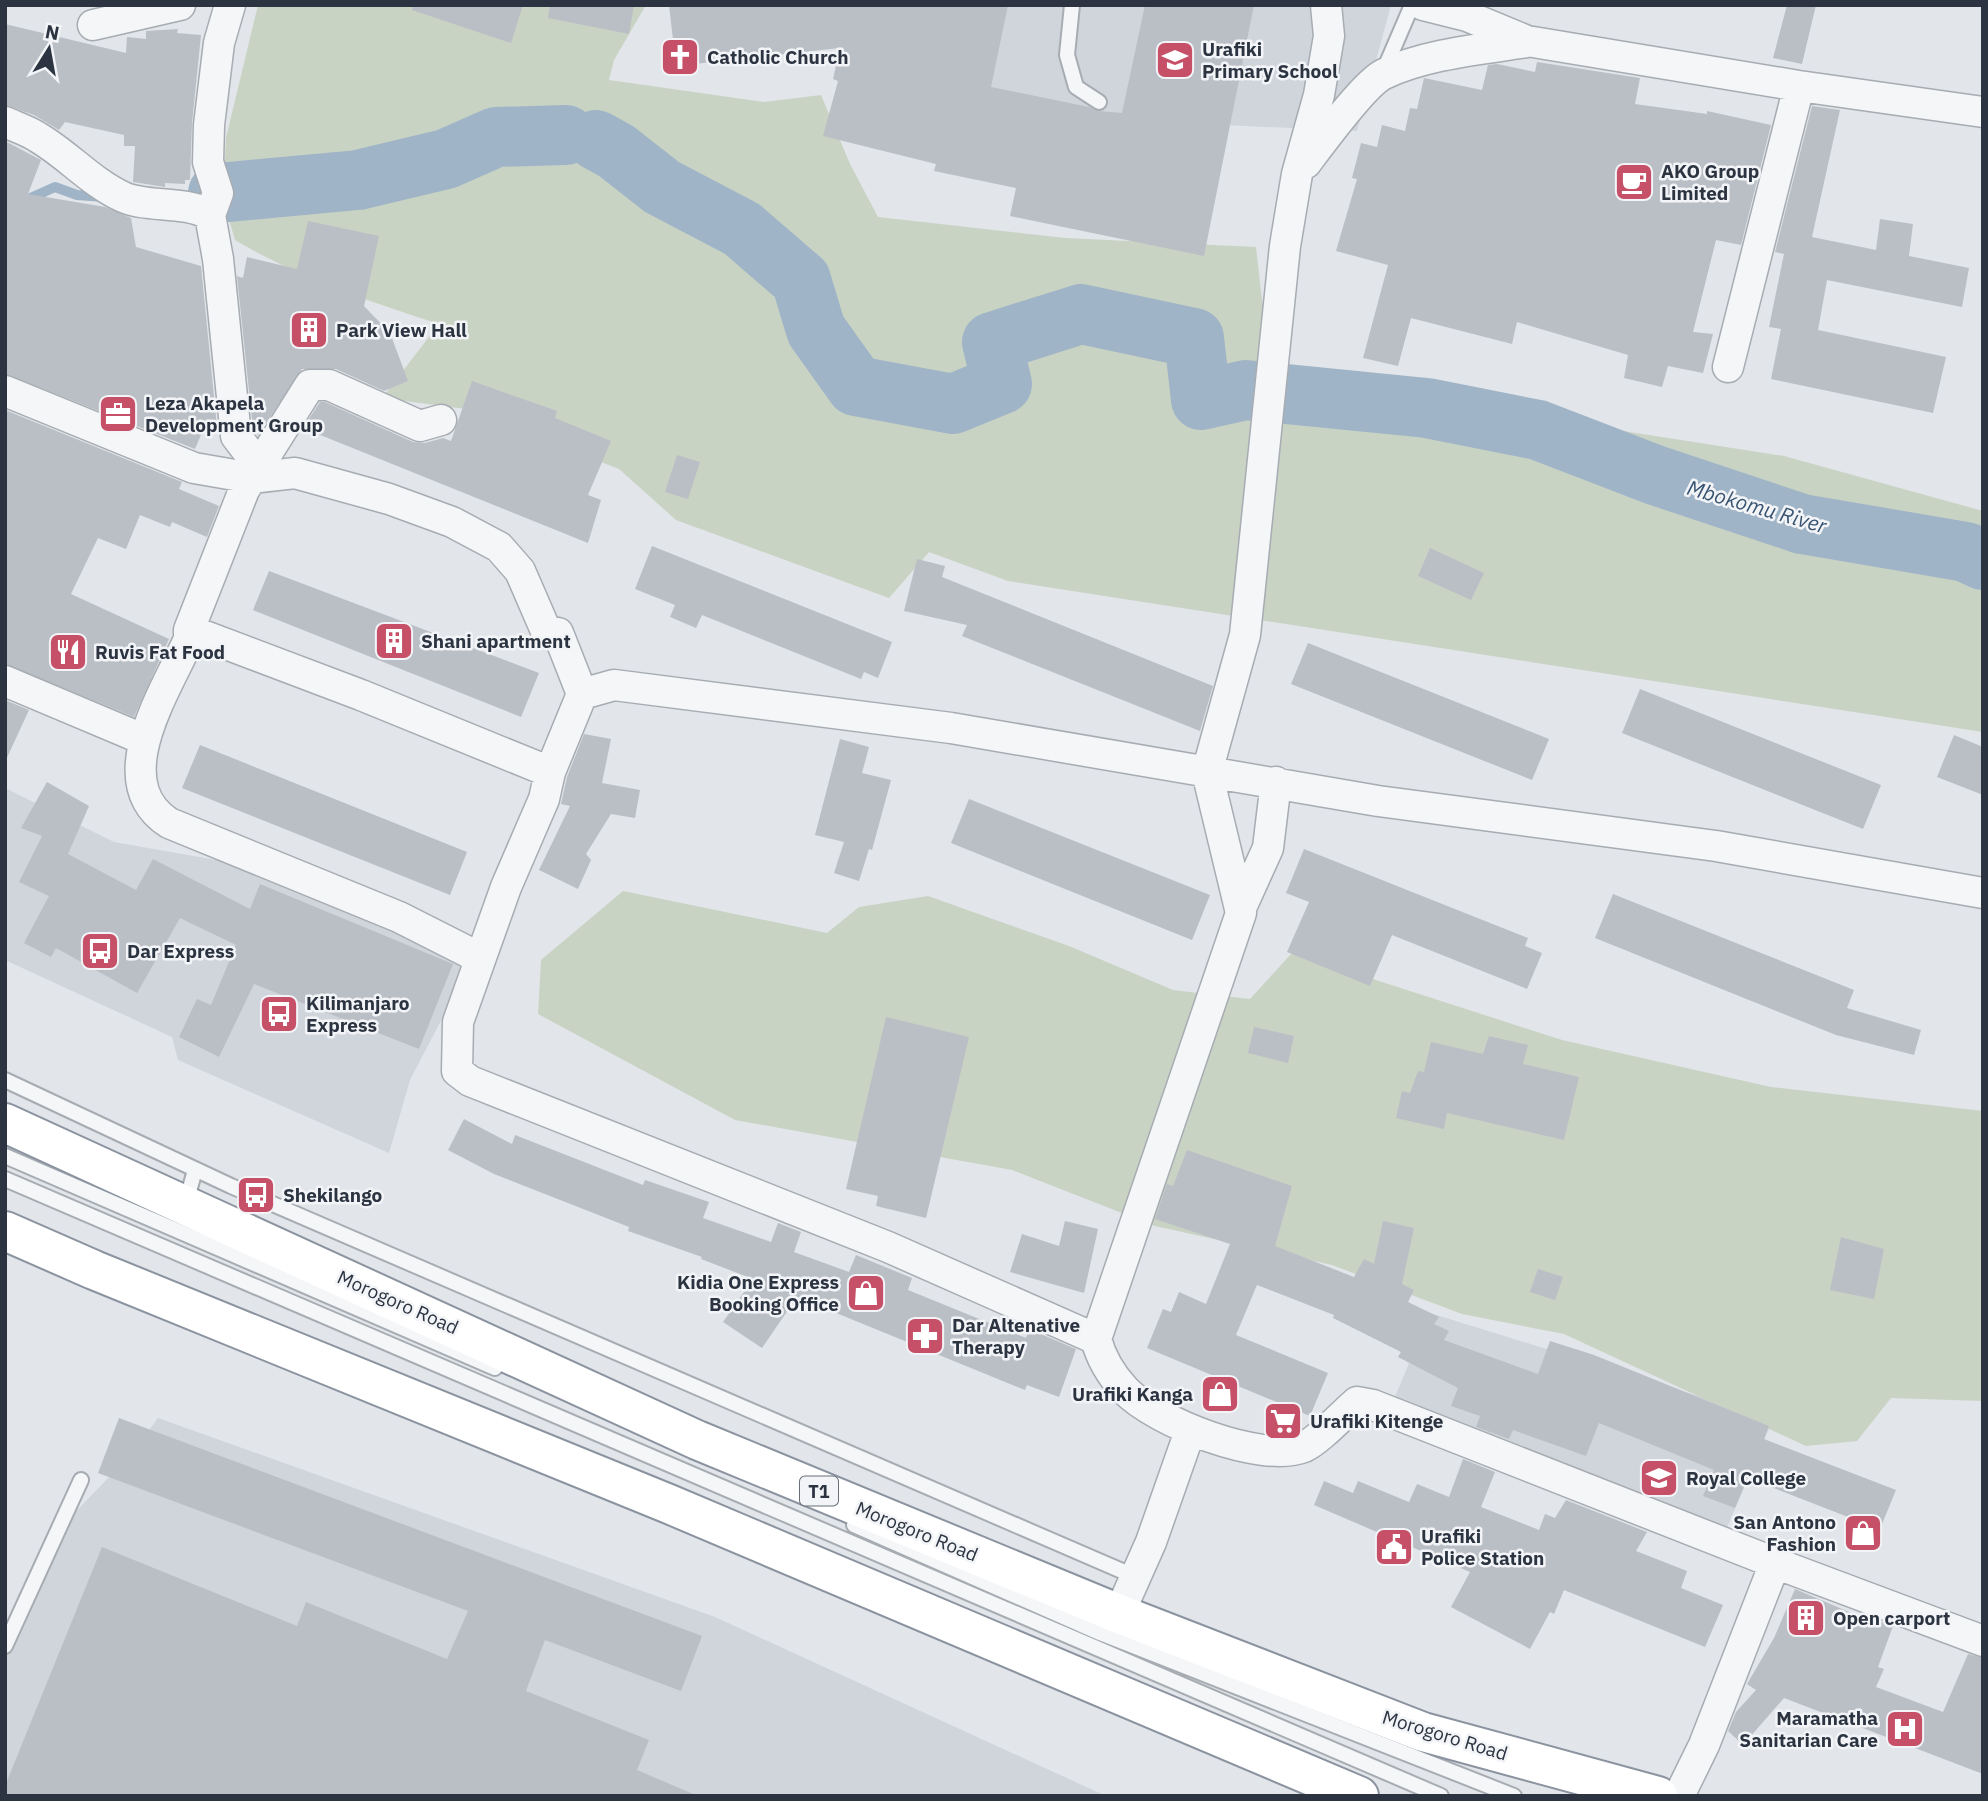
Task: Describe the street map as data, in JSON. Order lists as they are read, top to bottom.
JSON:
{
  "streets": {
    "highway": ["Morogoro Road", "T1"]
  },
  "water": ["Mbokomu River"],
  "places": {
    "church": ["Catholic Church"],
    "school or university": ["Urafiki Primary School", "Royal College"],
    "cafe": ["AKO Group Limited"],
    "building": ["Park View Hall", "Shani apartment", "Open carport"],
    "office": ["Leza Akapela Development Group"],
    "restaurant": ["Ruvis Fat Food"],
    "bus stop": ["Dar Express", "Kilimanjaro Express", "Shekilango"],
    "shop": ["Kidia One Express Booking Office", "Urafiki Kanga", "San Antono Fashion"],
    "pharmacy": ["Dar Altenative Therapy"],
    "supermarket": ["Urafiki Kitenge"],
    "public building": ["Urafiki Police Station"],
    "hospital": ["Maramatha Sanitarian Care"]
  },
  "north": "top"
}
